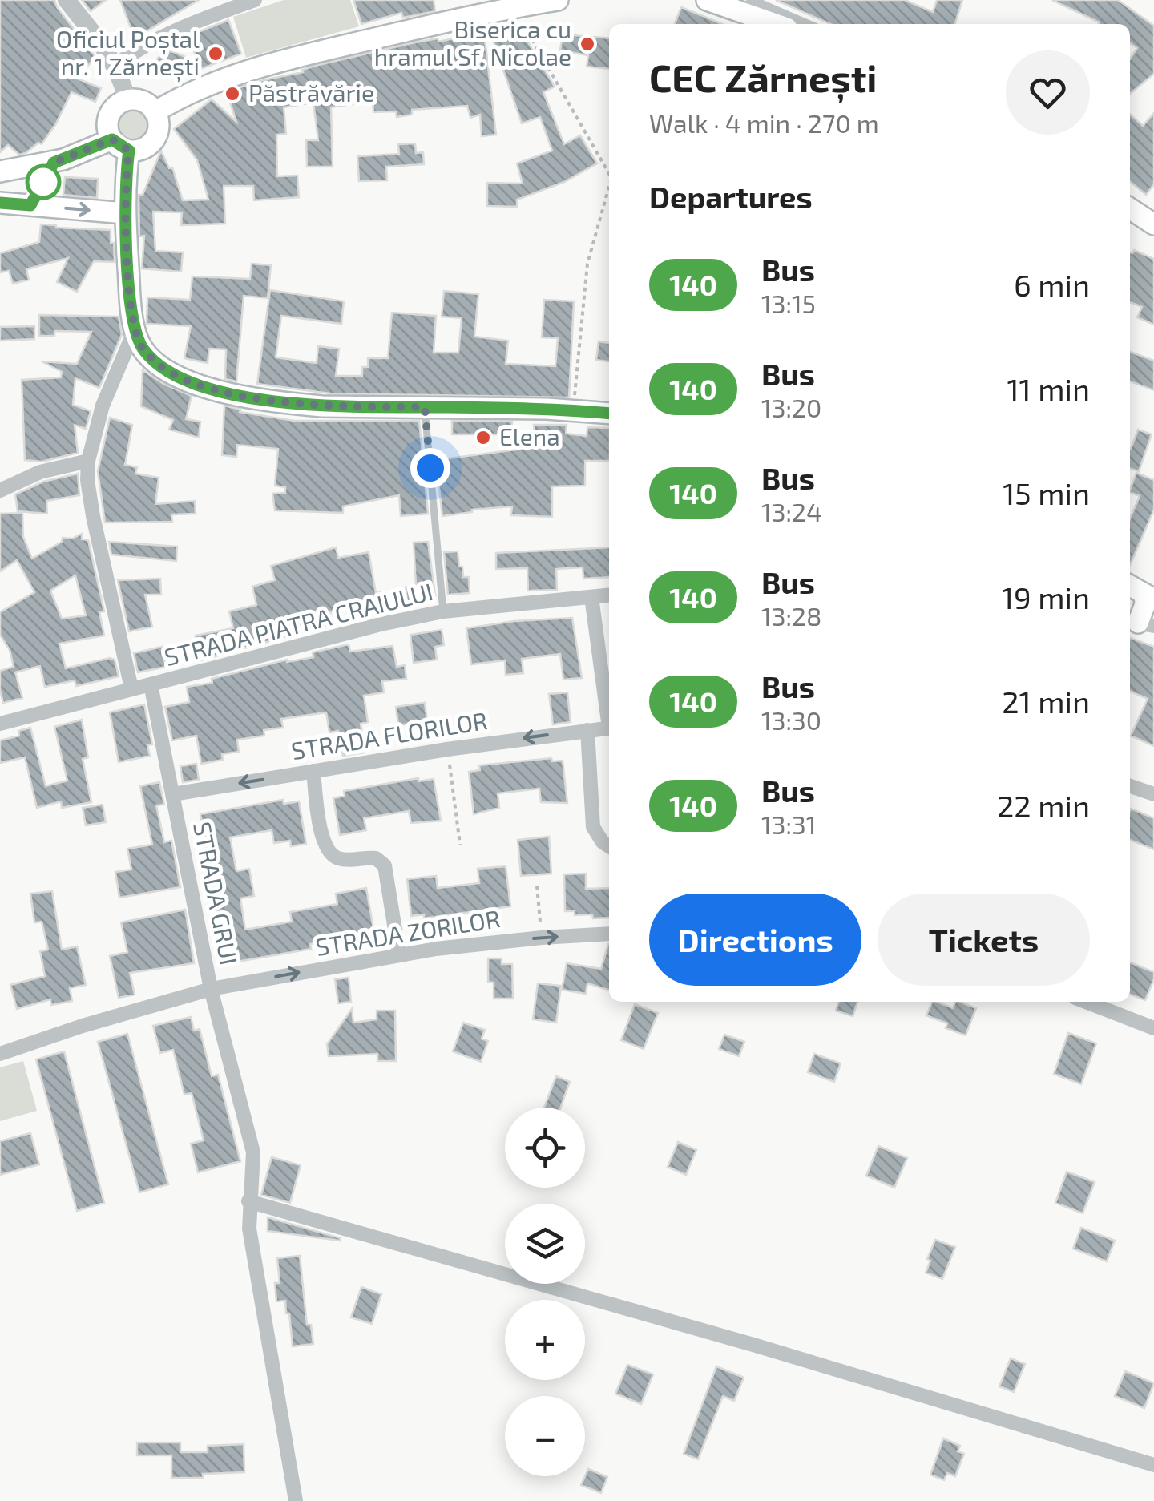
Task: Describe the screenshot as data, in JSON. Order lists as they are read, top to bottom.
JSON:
{
  "streets": {
    "street": [
      "STRADA PIATRA CRAIULUI",
      "STRADA FLORILOR",
      "STRADA GRUI",
      "STRADA ZORILOR"
    ]
  },
  "crossings": [
    ["STRADA PIATRA CRAIULUI", "STRADA GRUI"],
    ["STRADA FLORILOR", "STRADA GRUI"],
    ["STRADA GRUI", "STRADA ZORILOR"]
  ],
  "one_way": ["STRADA FLORILOR", "STRADA ZORILOR"],
  "places": [
    "Biserica cu hramul Sf. Nicolae",
    "Oficiul Poștal nr. 1 Zărnești",
    "Păstrăvărie",
    "Elena"
  ],
  "lines": ["bus line 140"],
  "page": {
    "heading": [
      ["CEC Zărnești", "Walk · 4 min · 270 m"],
      "Departures"
    ],
    "list": [
      {
        "mark": "140",
        "name": "Bus",
        "note": "13:15",
        "value": "6 min"
      },
      {
        "mark": "140",
        "name": "Bus",
        "note": "13:20",
        "value": "11 min"
      },
      {
        "mark": "140",
        "name": "Bus",
        "note": "13:24",
        "value": "15 min"
      },
      {
        "mark": "140",
        "name": "Bus",
        "note": "13:28",
        "value": "19 min"
      },
      {
        "mark": "140",
        "name": "Bus",
        "note": "13:30",
        "value": "21 min"
      },
      {
        "mark": "140",
        "name": "Bus",
        "note": "13:31",
        "value": "22 min"
      }
    ],
    "buttons": ["Directions", "Tickets"],
    "map_buttons": ["+", "−"]
  }
}
